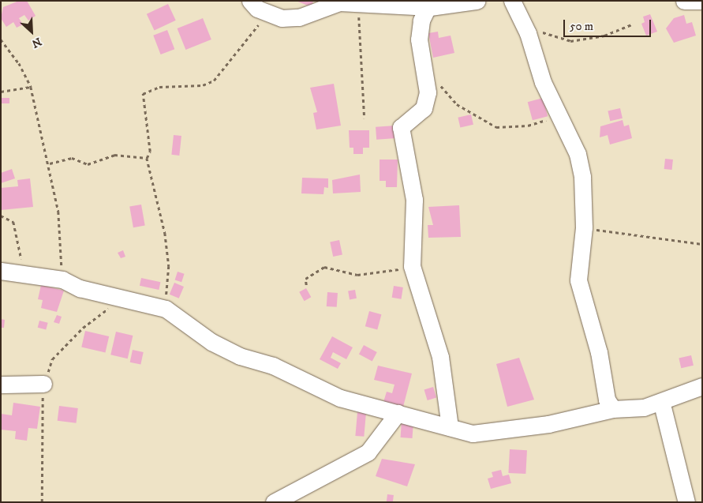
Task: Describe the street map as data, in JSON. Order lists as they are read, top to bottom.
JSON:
{
  "scale_bar": "50 m",
  "north": "bottom right"
}
